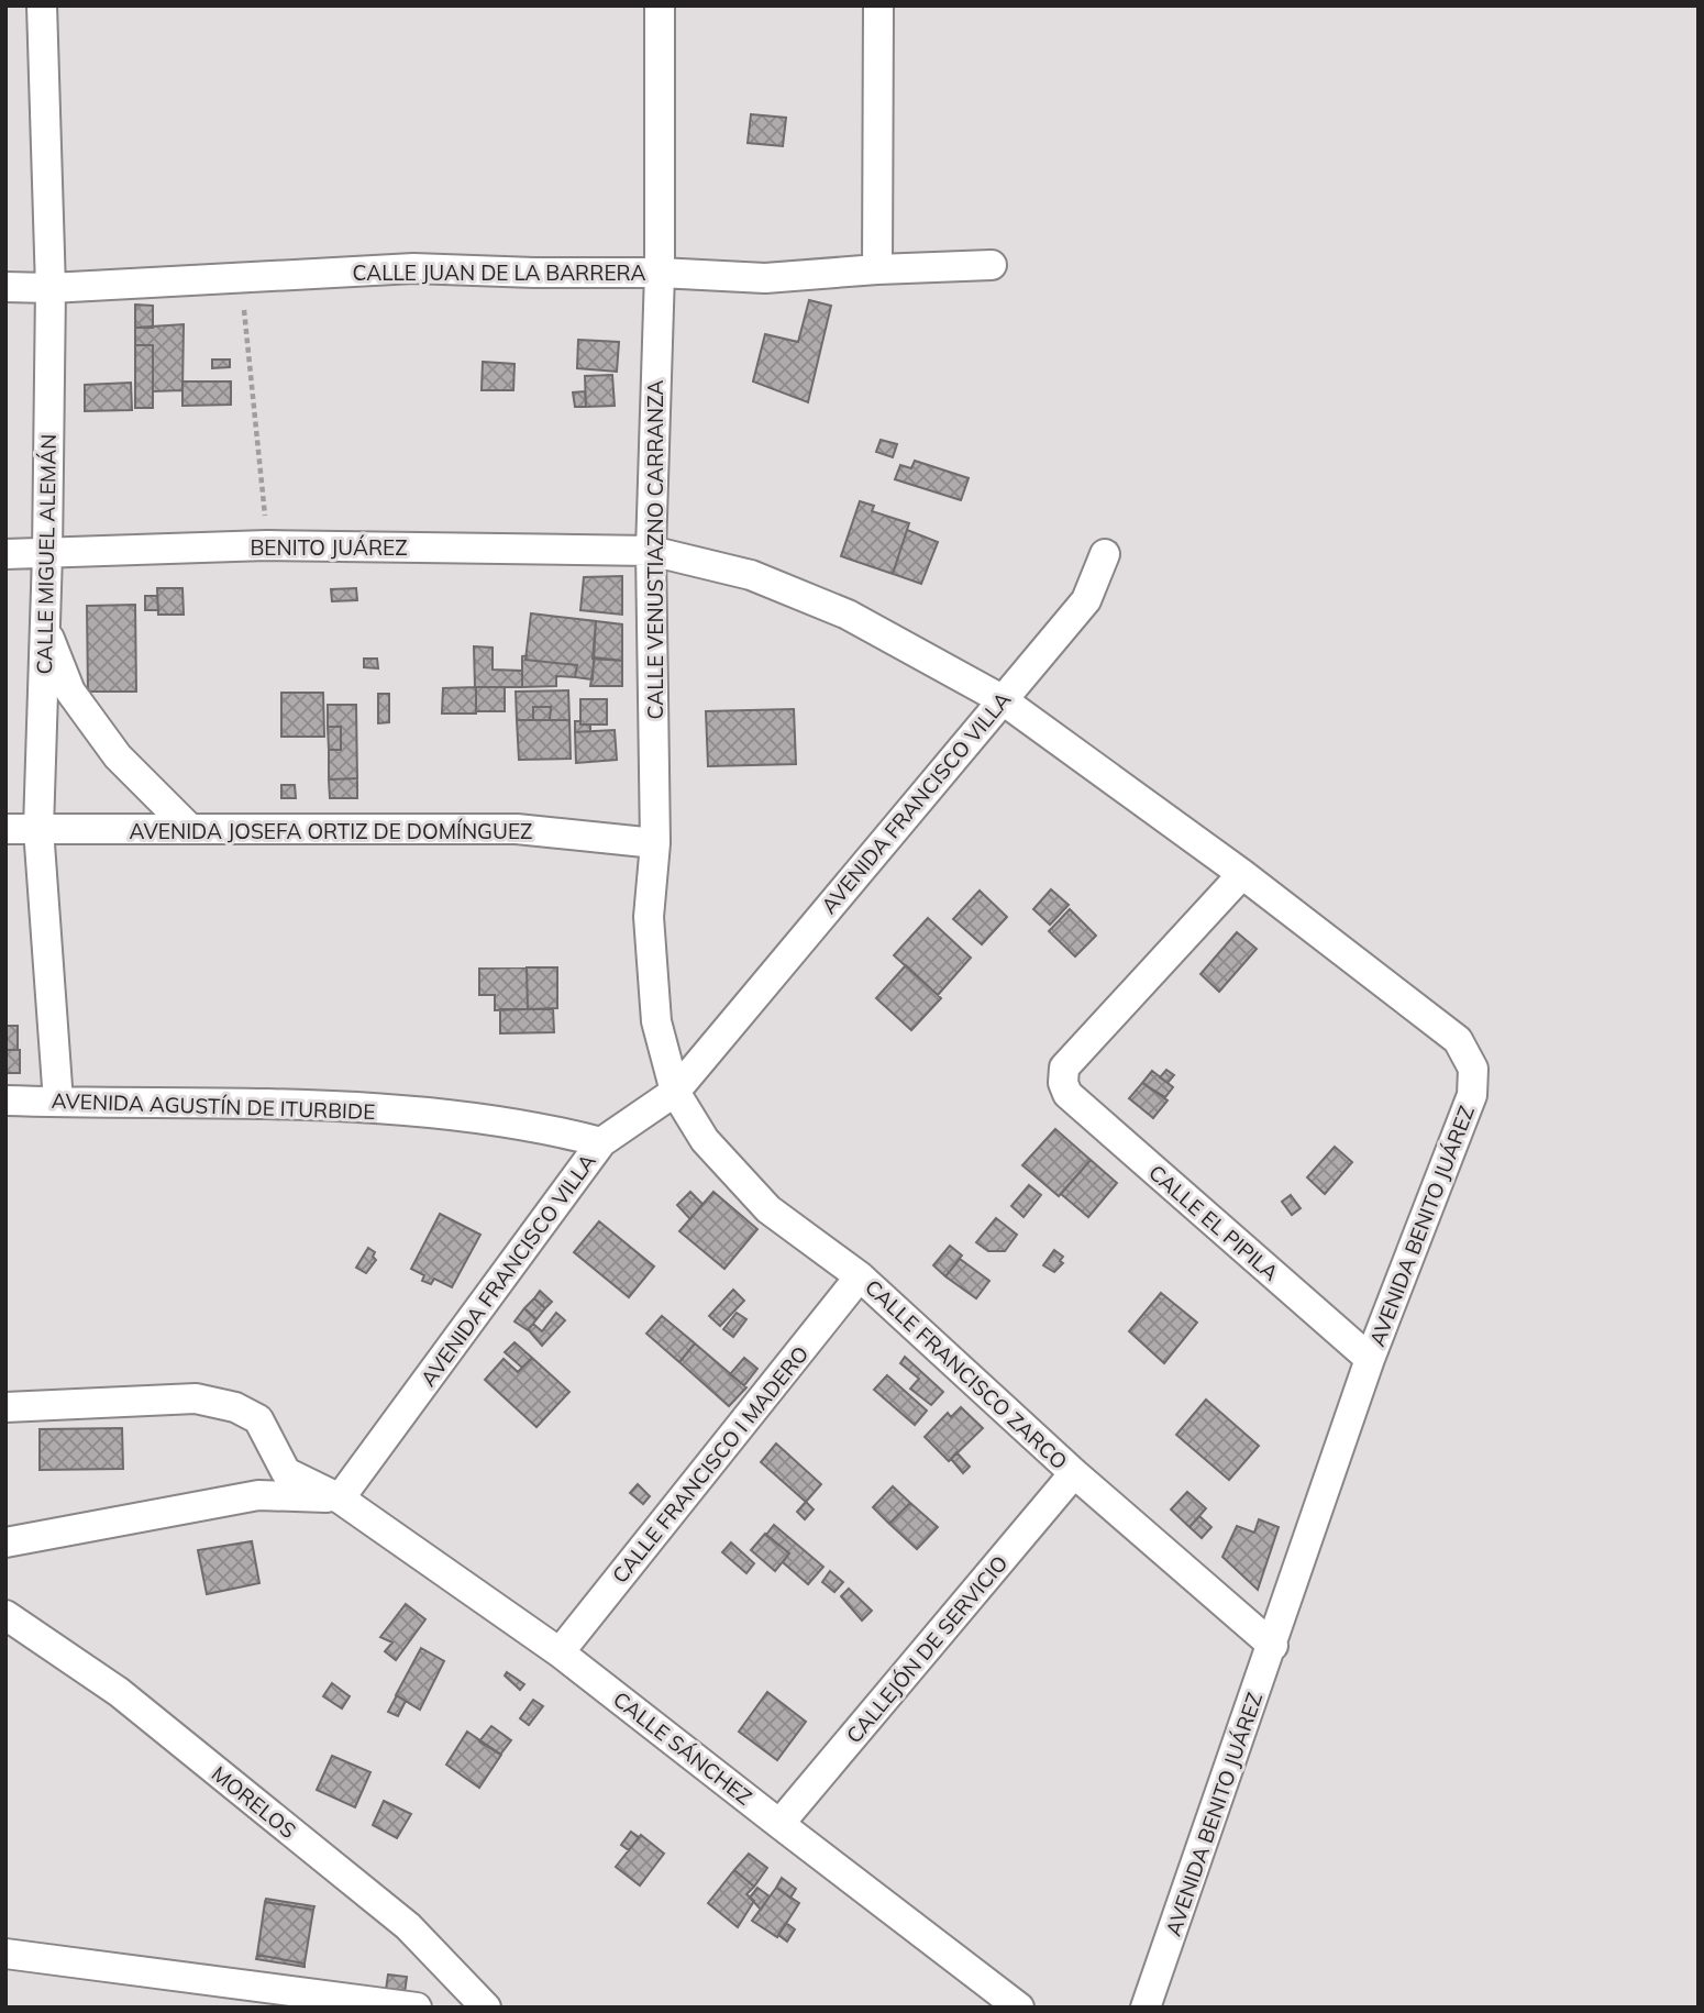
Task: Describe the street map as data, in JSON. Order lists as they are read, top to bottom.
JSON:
{
  "streets": {
    "street": [
      "CALLE JUAN DE LA BARRERA",
      "BENITO JUÁREZ",
      "CALLE VENUSTIAZNO CARRANZA",
      "CALLE MIGUEL ALEMÁN",
      "AVENIDA FRANCISCO VILLA",
      "AVENIDA JOSEFA ORTIZ DE DOMÍNGUEZ",
      "AVENIDA AGUSTÍN DE ITURBIDE",
      "CALLE EL PIPILA",
      "AVENIDA BENITO JUÁREZ",
      "CALLE FRANCISCO ZARCO",
      "CALLE FRANCISCO I MADERO",
      "CALLEJÓN DE SERVICIO",
      "CALLE SÁNCHEZ",
      "MORELOS"
    ]
  },
  "crossings": [
    ["CALLE JUAN DE LA BARRERA", "CALLE VENUSTIAZNO CARRANZA"],
    ["CALLE JUAN DE LA BARRERA", "CALLE MIGUEL ALEMÁN"],
    ["BENITO JUÁREZ", "CALLE VENUSTIAZNO CARRANZA"],
    ["BENITO JUÁREZ", "CALLE MIGUEL ALEMÁN"],
    ["BENITO JUÁREZ", "AVENIDA BENITO JUÁREZ"],
    ["CALLE VENUSTIAZNO CARRANZA", "AVENIDA FRANCISCO VILLA"],
    ["CALLE VENUSTIAZNO CARRANZA", "AVENIDA JOSEFA ORTIZ DE DOMÍNGUEZ"],
    ["CALLE VENUSTIAZNO CARRANZA", "AVENIDA BENITO JUÁREZ"],
    ["CALLE VENUSTIAZNO CARRANZA", "CALLE FRANCISCO ZARCO"],
    ["CALLE MIGUEL ALEMÁN", "AVENIDA JOSEFA ORTIZ DE DOMÍNGUEZ"],
    ["CALLE MIGUEL ALEMÁN", "AVENIDA AGUSTÍN DE ITURBIDE"],
    ["AVENIDA FRANCISCO VILLA", "AVENIDA AGUSTÍN DE ITURBIDE"],
    ["AVENIDA FRANCISCO VILLA", "AVENIDA BENITO JUÁREZ"],
    ["AVENIDA FRANCISCO VILLA", "CALLE FRANCISCO ZARCO"],
    ["AVENIDA FRANCISCO VILLA", "CALLE SÁNCHEZ"],
    ["CALLE EL PIPILA", "AVENIDA BENITO JUÁREZ"],
    ["AVENIDA BENITO JUÁREZ", "CALLE FRANCISCO ZARCO"],
    ["CALLE FRANCISCO ZARCO", "CALLE FRANCISCO I MADERO"],
    ["CALLE FRANCISCO ZARCO", "CALLEJÓN DE SERVICIO"],
    ["CALLE FRANCISCO I MADERO", "CALLE SÁNCHEZ"],
    ["CALLEJÓN DE SERVICIO", "CALLE SÁNCHEZ"]
  ]
}
